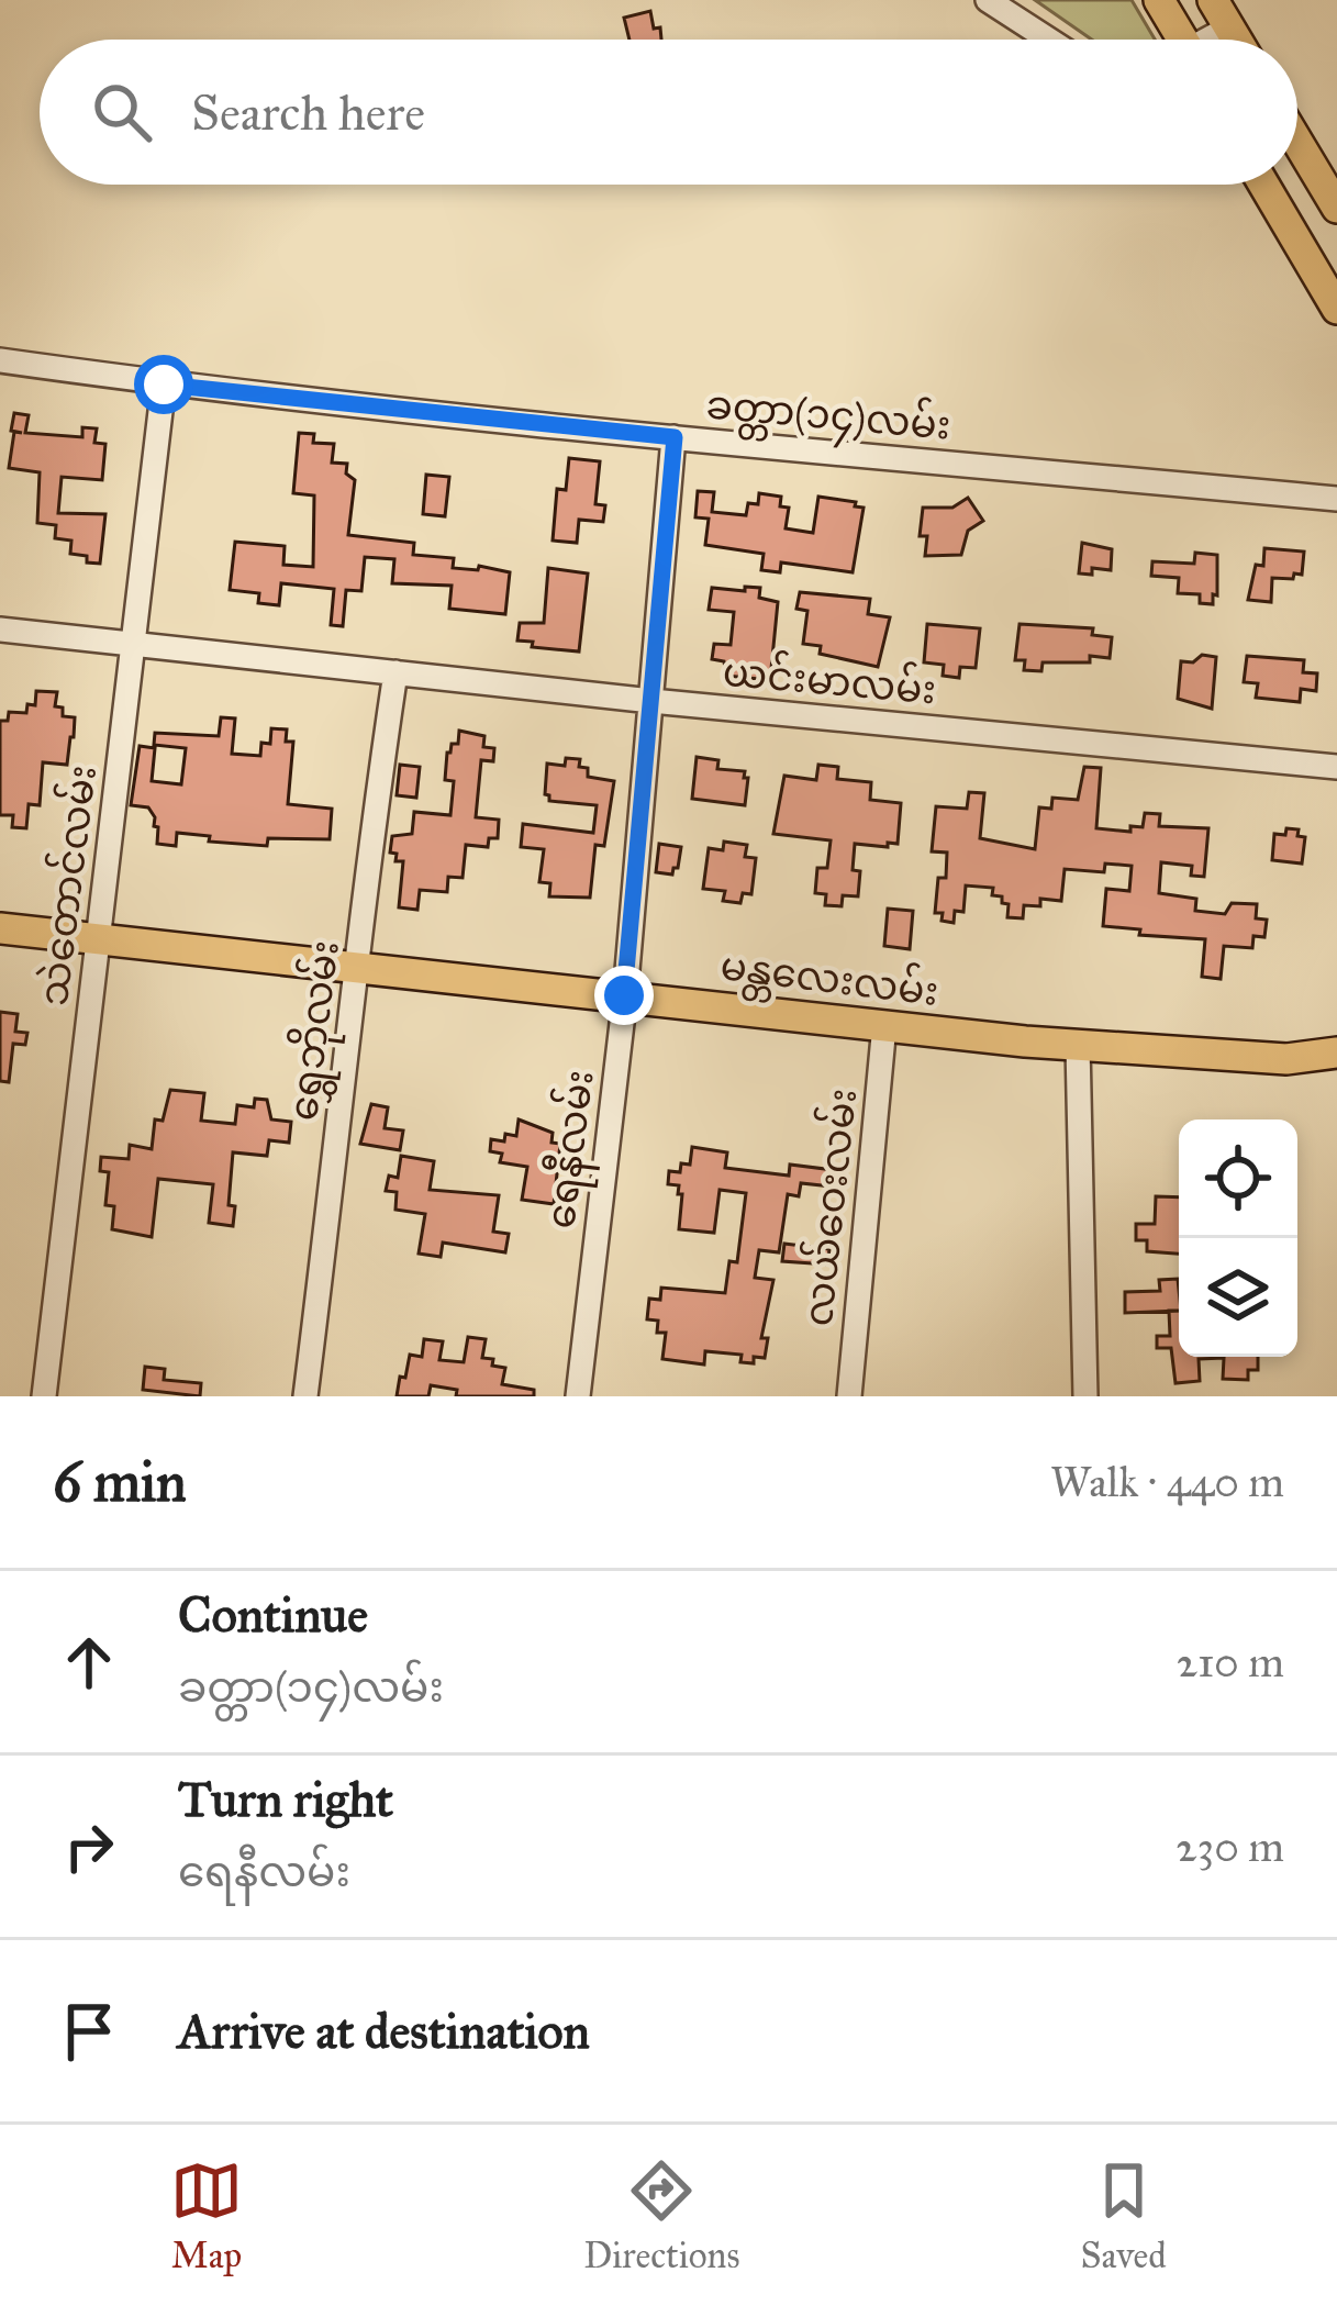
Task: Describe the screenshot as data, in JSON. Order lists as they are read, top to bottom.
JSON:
{
  "streets": {
    "main road": ["မန္တလေးလမ်း"],
    "street": [
      "ခတ္တာ(၁၄)လမ်း",
      "ယင်းမာလမ်း",
      "သဲတောင်လမ်း",
      "ရွှေဘိုလမ်း",
      "ရေနီလမ်း",
      "လယ်ဝေးလမ်း"
    ]
  },
  "crossings": [
    ["ခတ္တာ(၁၄)လမ်း", "သဲတောင်လမ်း"],
    ["ခတ္တာ(၁၄)လမ်း", "ရေနီလမ်း"],
    ["ယင်းမာလမ်း", "သဲတောင်လမ်း"],
    ["ယင်းမာလမ်း", "ရွှေဘိုလမ်း"],
    ["ယင်းမာလမ်း", "ရေနီလမ်း"],
    ["သဲတောင်လမ်း", "မန္တလေးလမ်း"],
    ["မန္တလေးလမ်း", "ရွှေဘိုလမ်း"],
    ["မန္တလေးလမ်း", "ရေနီလမ်း"],
    ["မန္တလေးလမ်း", "လယ်ဝေးလမ်း"]
  ],
  "page": {
    "search": "Search here",
    "heading": ["6 min", "Walk · 440 m"],
    "list": [
      ["Continue", "ခတ္တာ(၁၄)လမ်း", "210 m"],
      ["Turn right", "ရေနီလမ်း", "230 m"],
      "Arrive at destination"
    ],
    "nav": ["Map", "Directions", "Saved"]
  }
}
